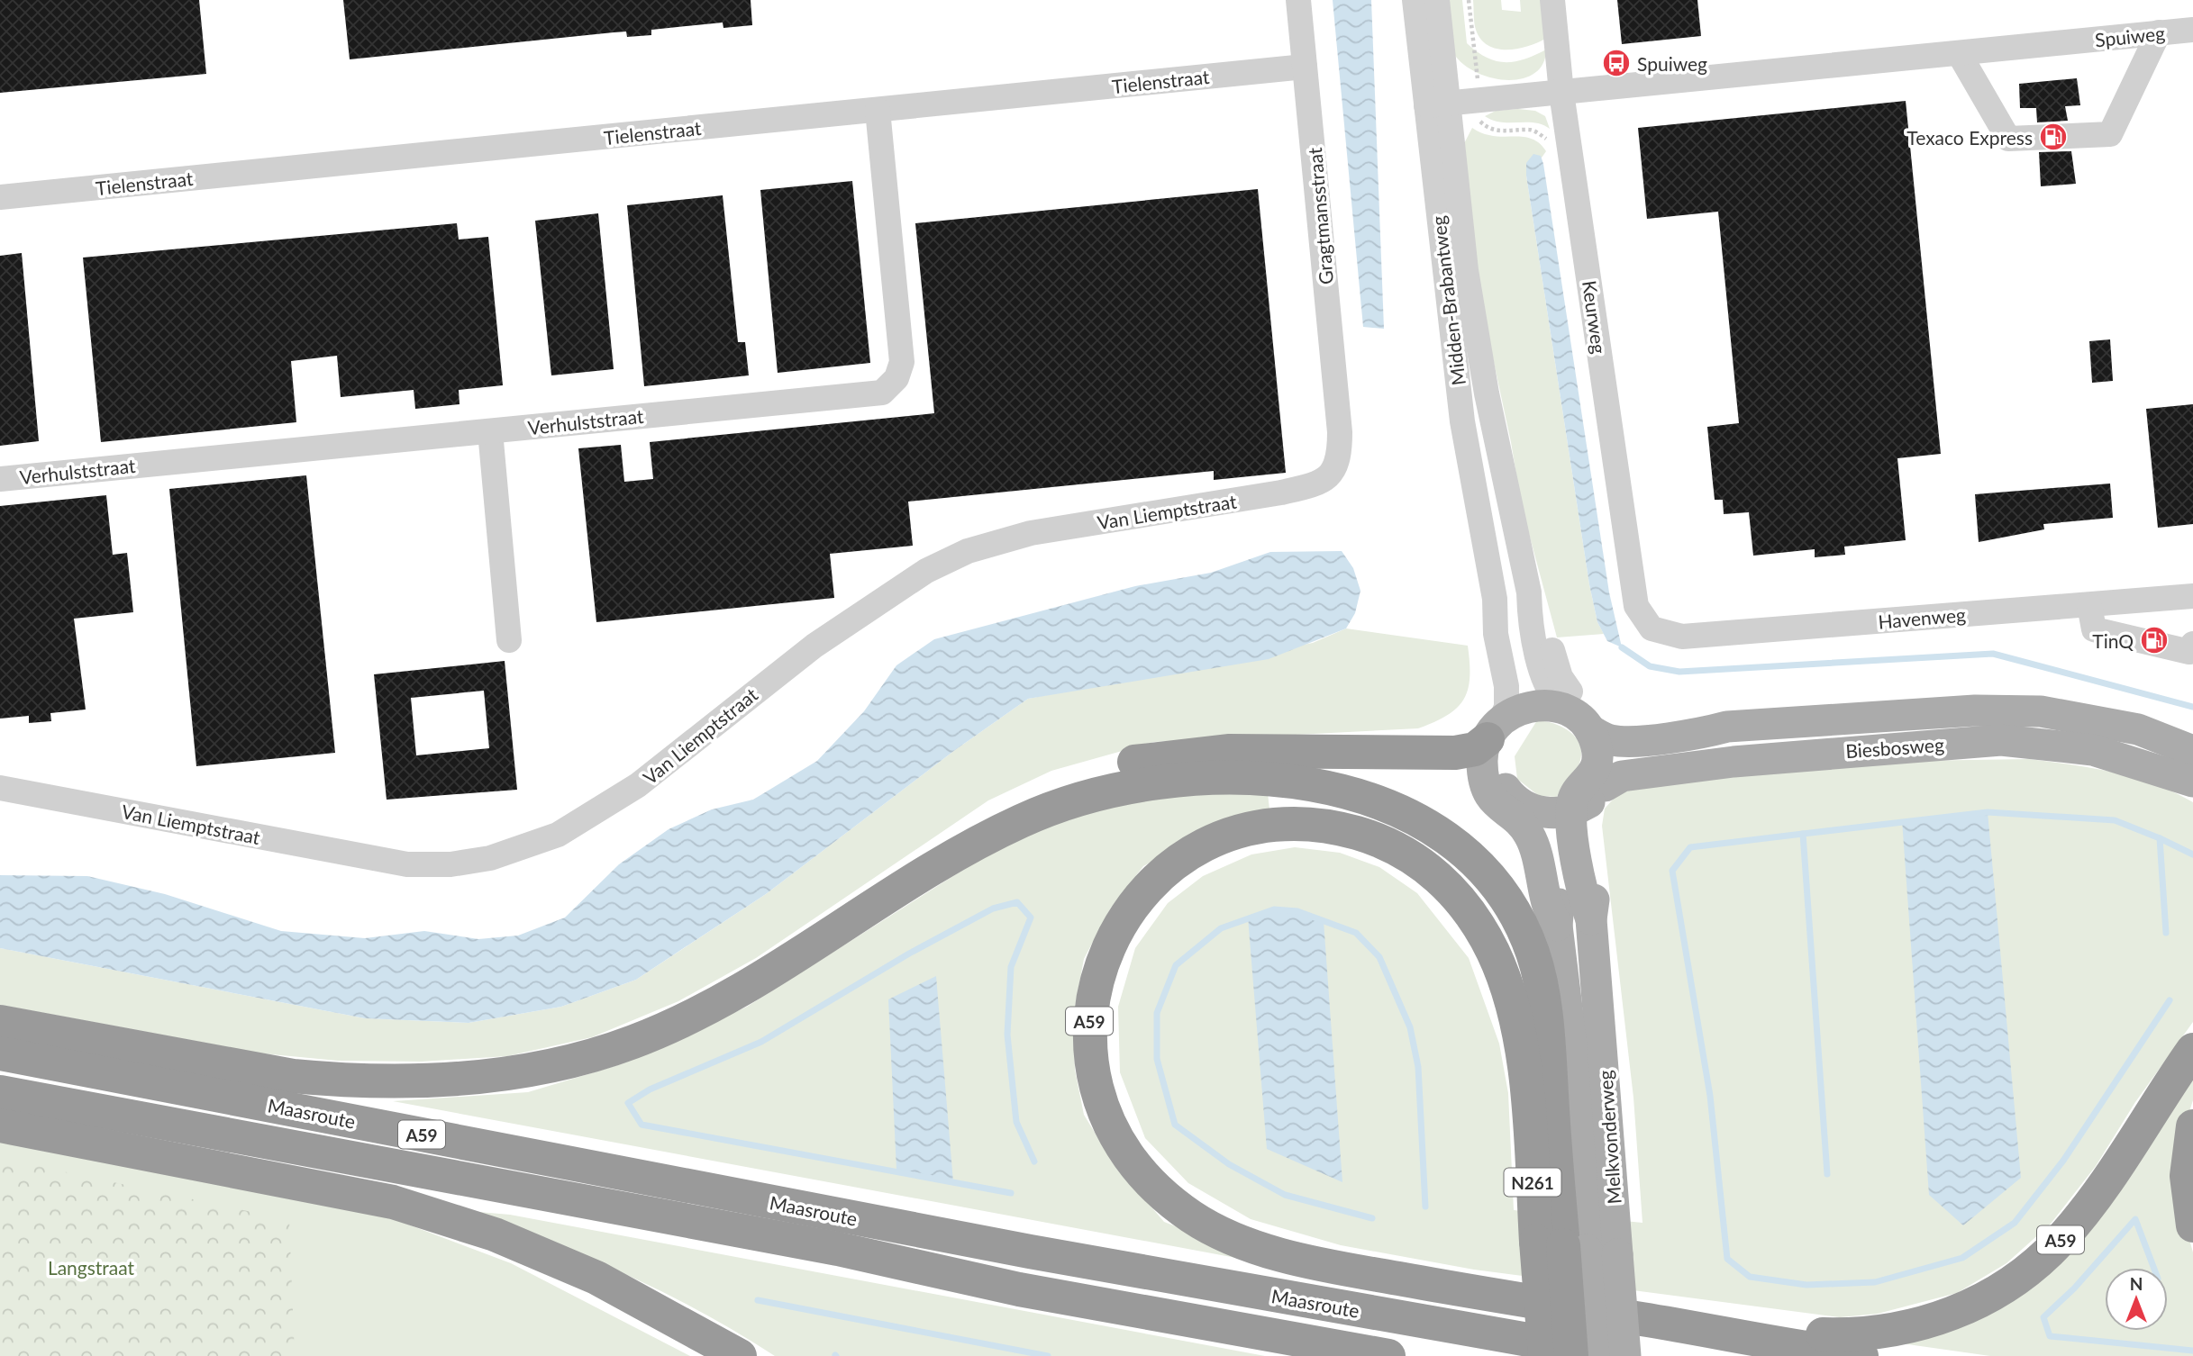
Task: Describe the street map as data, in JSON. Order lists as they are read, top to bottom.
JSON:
{
  "streets": {
    "highway": ["A59", "Maasroute", "N261"],
    "main road": ["Biesbosweg", "Melkvonderweg"],
    "street": [
      "Spuiweg",
      "Tielenstraat",
      "Gragtmansstraat",
      "Midden-Brabantweg",
      "Keurweg",
      "Verhulststraat",
      "Van Liemptstraat",
      "Havenweg"
    ]
  },
  "crossings": [
    ["Spuiweg", "Midden-Brabantweg"],
    ["Spuiweg", "Keurweg"],
    ["Tielenstraat", "Gragtmansstraat"],
    ["Tielenstraat", "Verhulststraat"],
    ["Gragtmansstraat", "Van Liemptstraat"],
    ["Keurweg", "Havenweg"],
    ["Biesbosweg", "Melkvonderweg"],
    ["A59", "N261"],
    ["Maasroute", "Melkvonderweg"],
    ["Melkvonderweg", "N261"]
  ],
  "parks": ["Langstraat"],
  "places": {
    "bus stop": ["Spuiweg"],
    "fuel station": ["Texaco Express", "TinQ"]
  },
  "north": "top"
}
